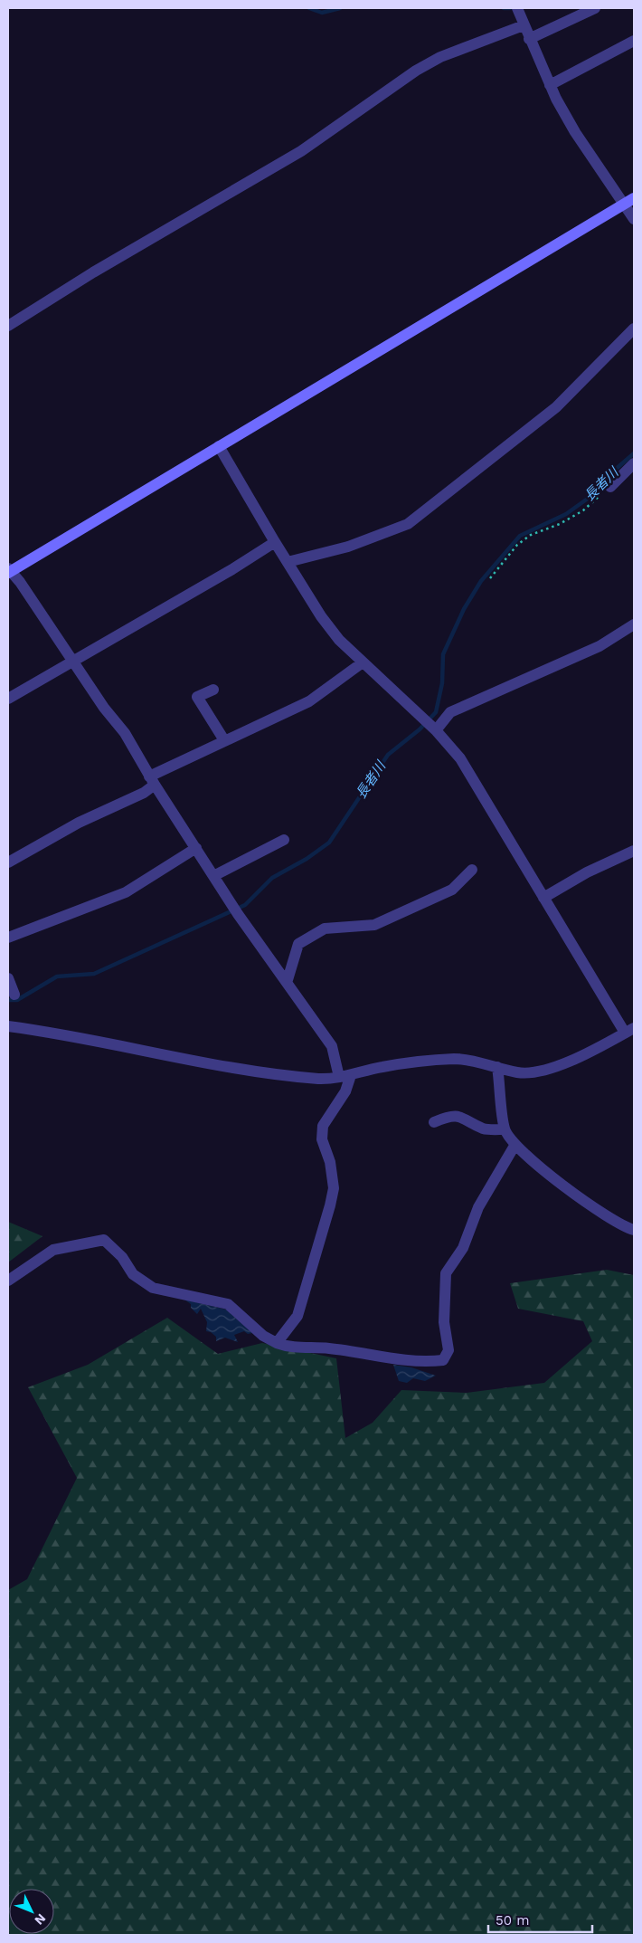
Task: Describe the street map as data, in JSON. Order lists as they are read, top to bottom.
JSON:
{
  "water": ["長者川"],
  "scale_bar": "50 m",
  "north": "bottom right"
}
